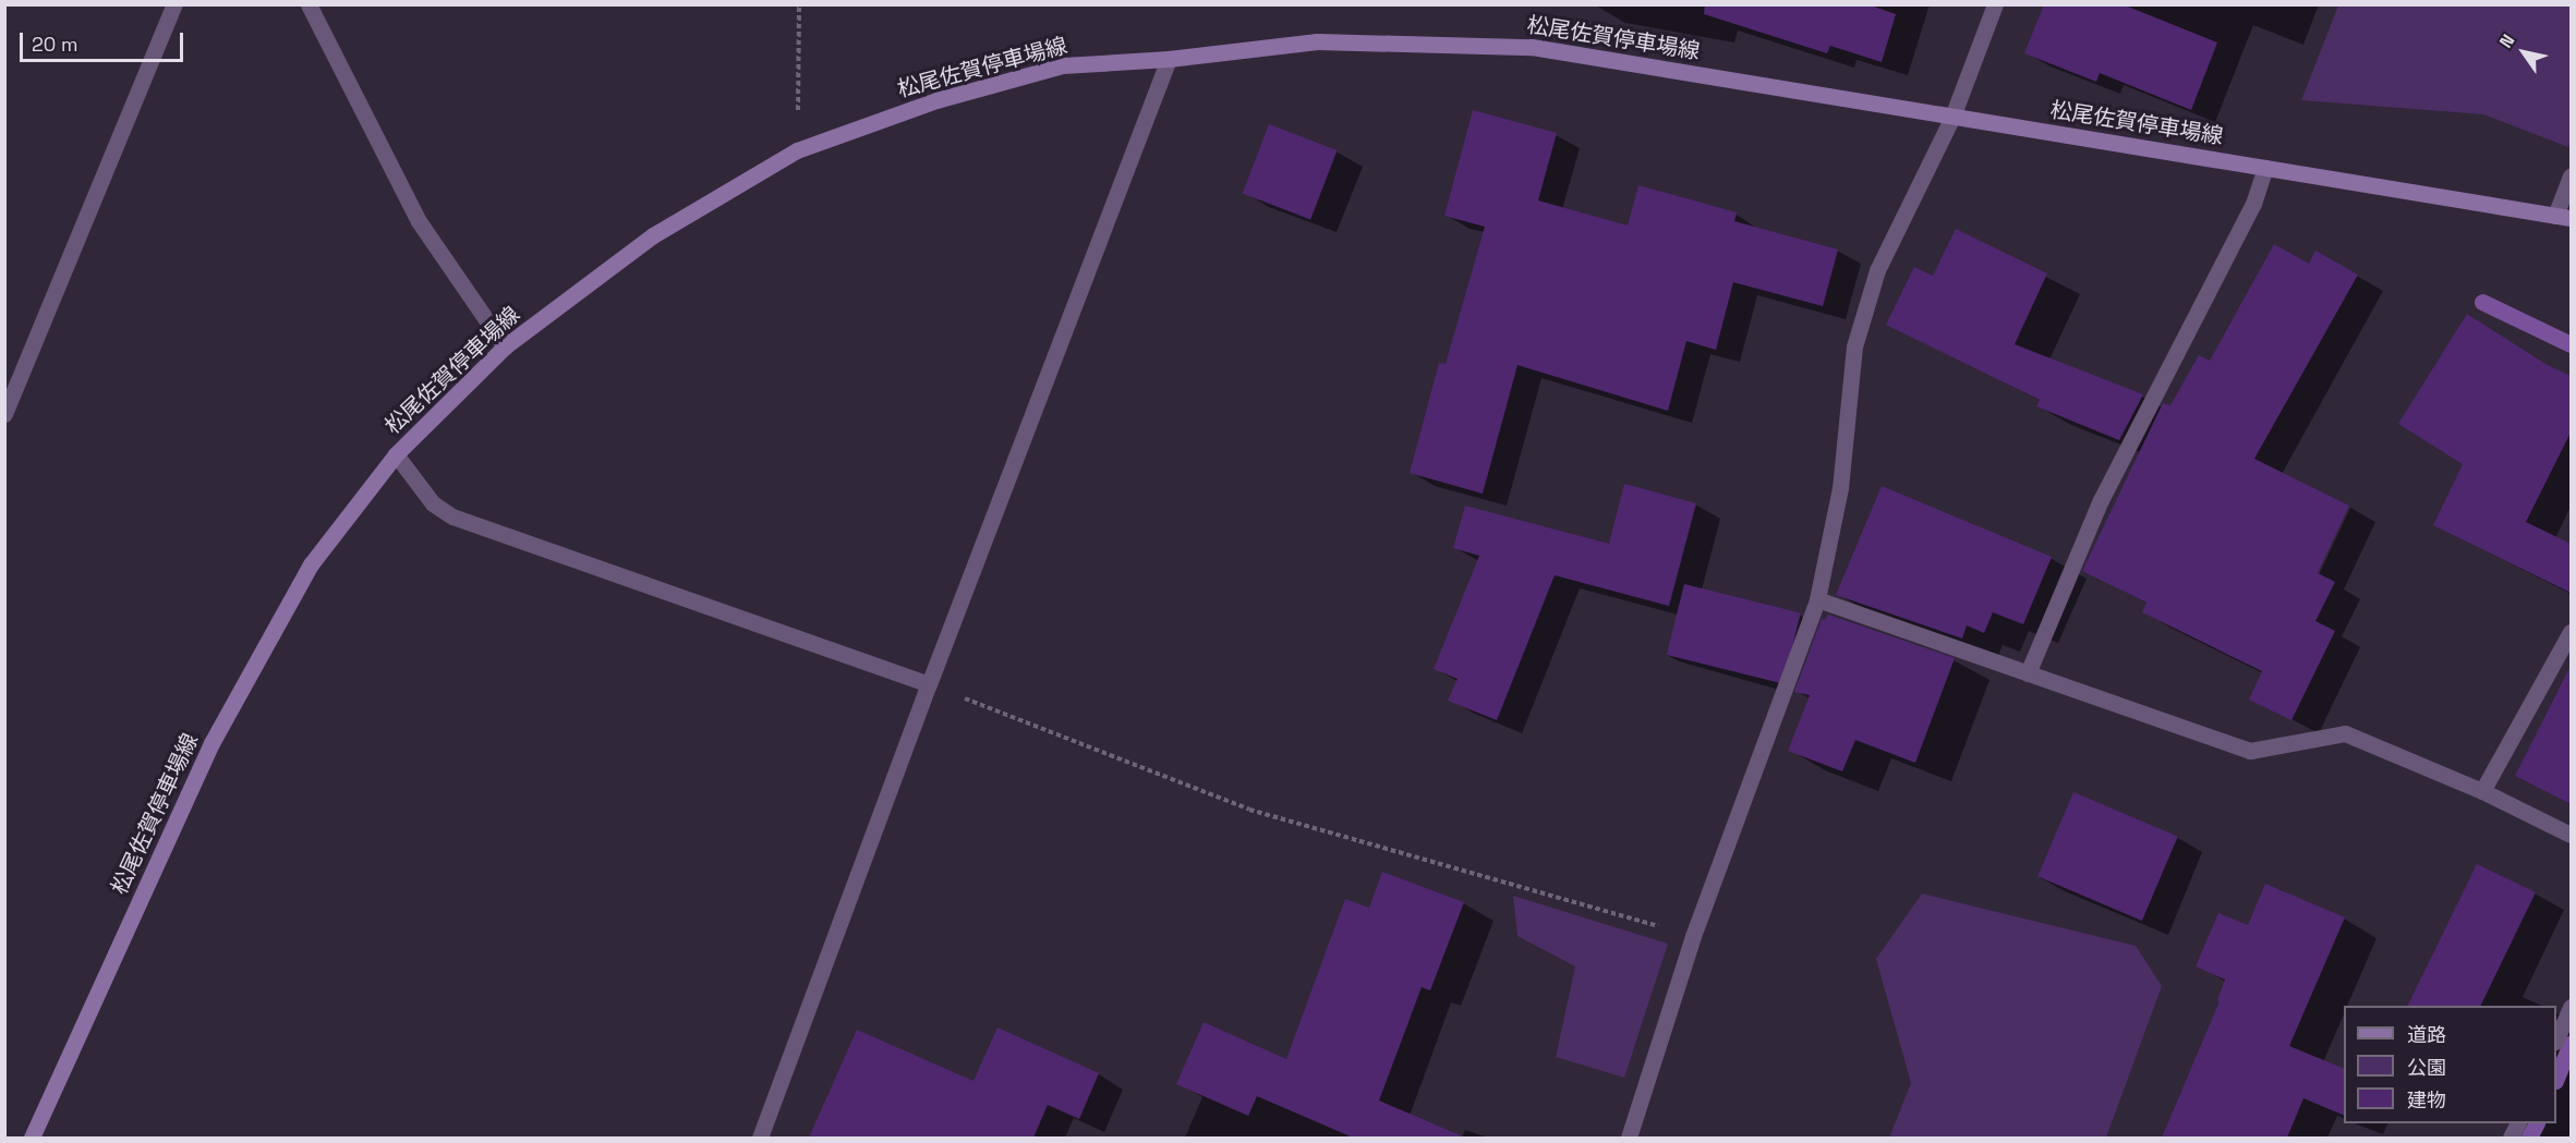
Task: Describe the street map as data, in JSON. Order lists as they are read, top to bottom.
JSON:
{
  "streets": {
    "main road": ["松尾佐賀停車場線"]
  },
  "legend": ["道路", "公園", "建物"],
  "scale_bar": "20 m",
  "north": "top left"
}
